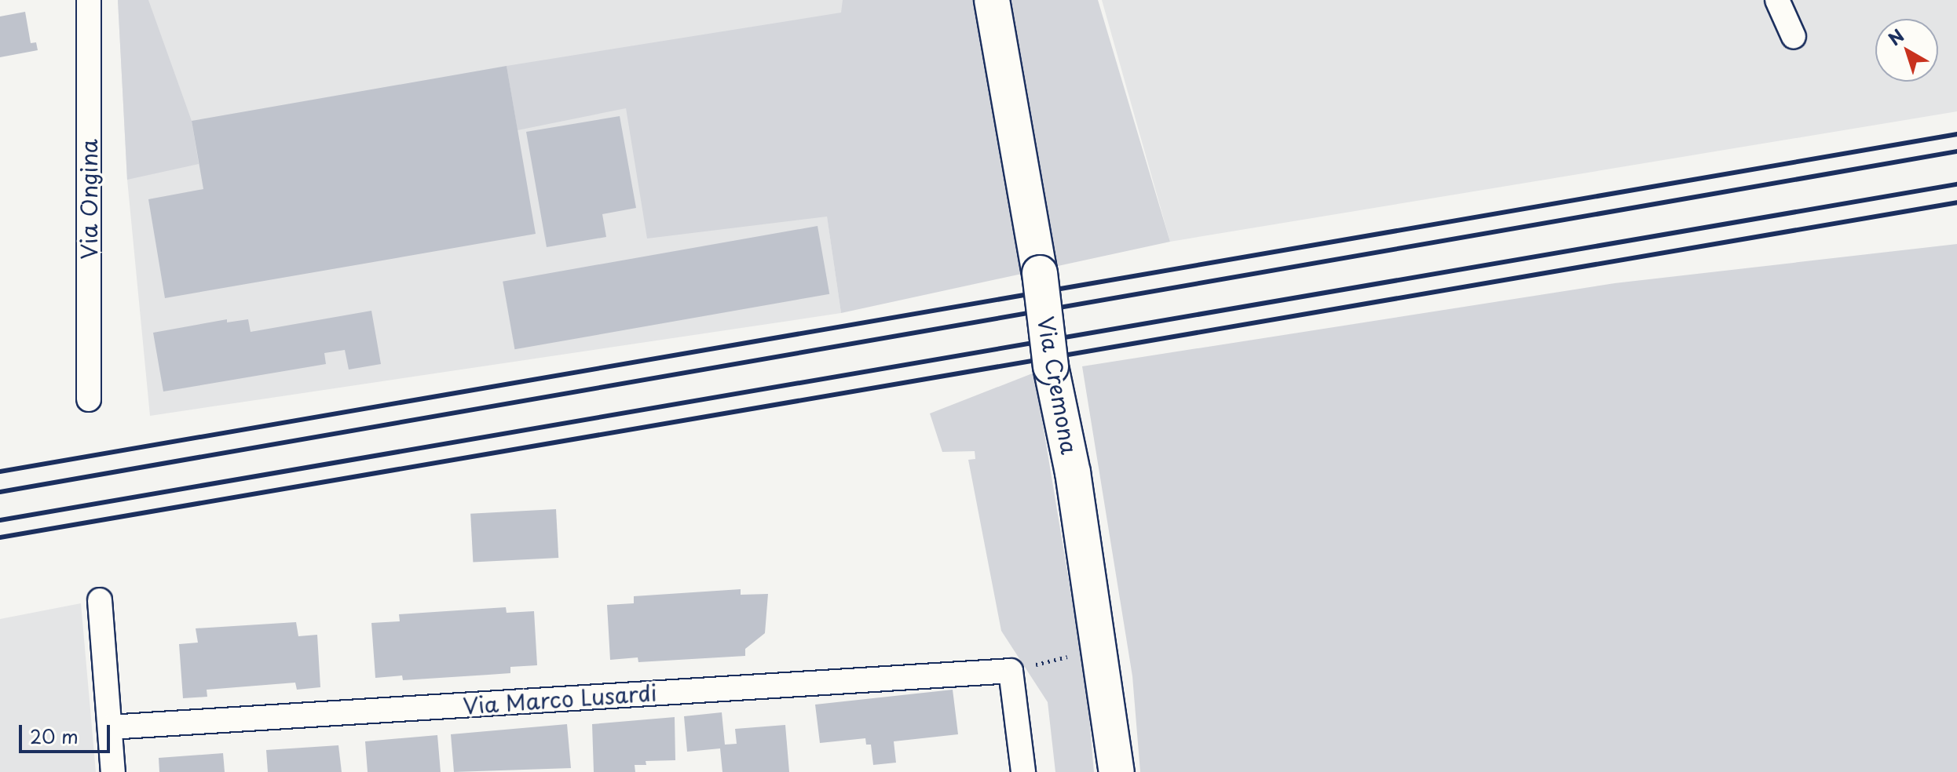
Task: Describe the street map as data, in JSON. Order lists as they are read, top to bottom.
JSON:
{
  "streets": {
    "main road": ["Via Cremona"],
    "street": ["Via Ongina", "Via Marco Lusardi"]
  },
  "scale_bar": "20 m",
  "north": "top left"
}
